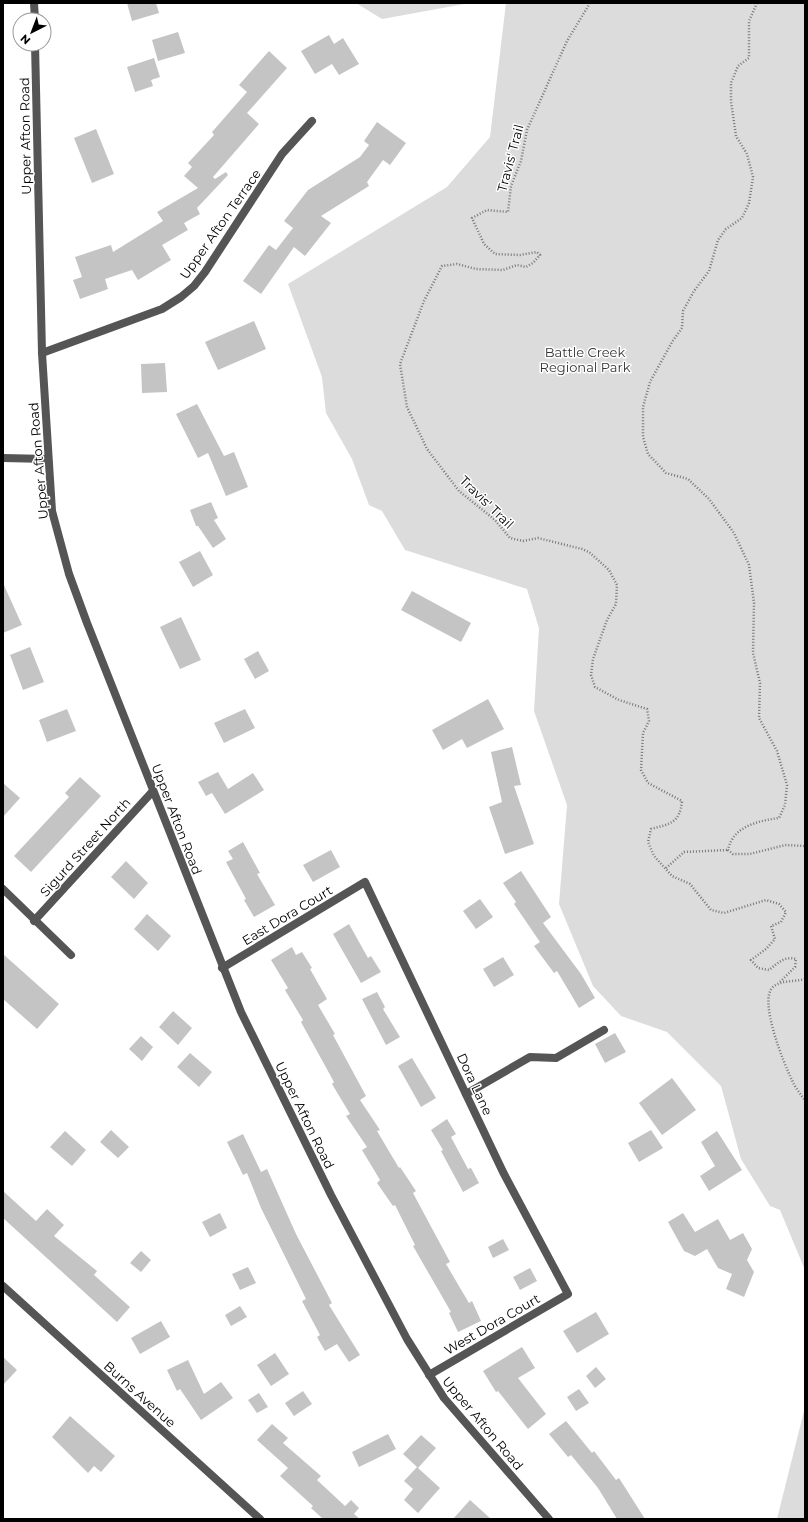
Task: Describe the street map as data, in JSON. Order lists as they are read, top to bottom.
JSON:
{
  "streets": {
    "street": [
      "Upper Afton Road",
      "Upper Afton Terrace",
      "Sigurd Street North",
      "East Dora Court",
      "Dora Lane",
      "West Dora Court",
      "Burns Avenue"
    ],
    "path": ["Travis' Trail"]
  },
  "crossings": [
    ["Upper Afton Road", "Upper Afton Terrace"],
    ["Upper Afton Road", "Sigurd Street North"],
    ["Upper Afton Road", "East Dora Court"],
    ["Upper Afton Road", "West Dora Court"],
    ["East Dora Court", "Dora Lane"],
    ["Dora Lane", "West Dora Court"]
  ],
  "parks": ["Battle Creek Regional Park"],
  "north": "bottom left"
}
